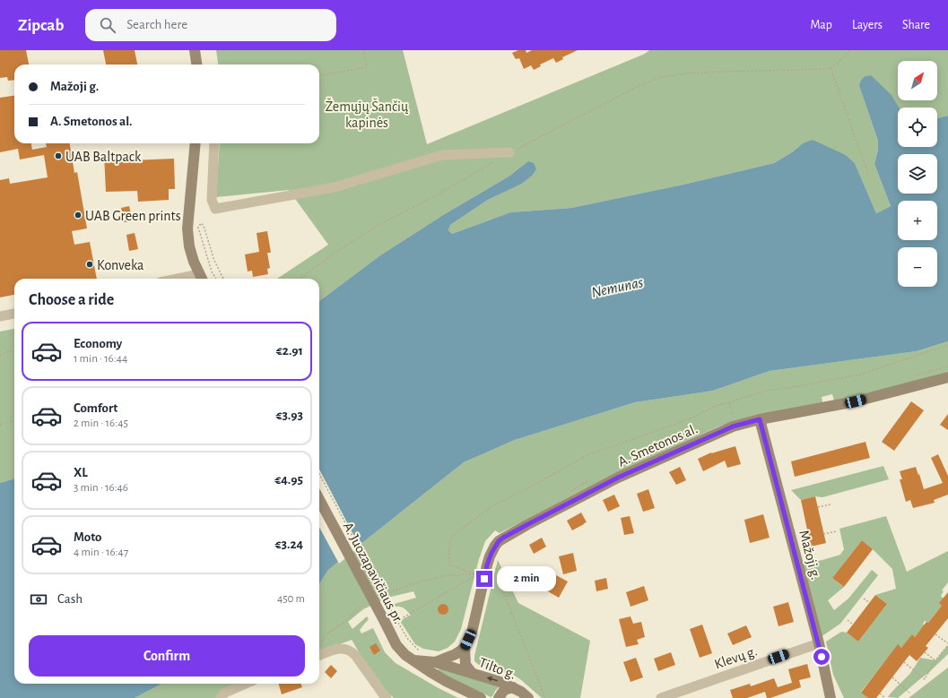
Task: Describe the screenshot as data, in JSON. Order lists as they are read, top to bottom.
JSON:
{
  "streets": {
    "street": [
      "A. Smetonos al.",
      "Mažoji g.",
      "A. Juozapavičiaus pr.",
      "Klevų g.",
      "Tilto g."
    ]
  },
  "crossings": [
    ["A. Smetonos al.", "Mažoji g."],
    ["A. Smetonos al.", "Tilto g."],
    ["Mažoji g.", "Klevų g."]
  ],
  "one_way": ["Tilto g."],
  "water": ["Nemunas"],
  "parks": ["Žemųjų Šančių kapinės"],
  "places": ["UAB Baltpack", "UAB Green prints", "Konveka"],
  "north": "top right",
  "page": {
    "header": "Zipcab",
    "search": "Search here",
    "nav": ["Map", "Layers", "Share"],
    "map_buttons": ["+", "−"],
    "banner": ["Mažoji g.", "A. Smetonos al."],
    "heading": "Choose a ride",
    "list": [
      {
        "name": "Economy",
        "note": "1 min · 16:44",
        "value": "€2.91"
      },
      {
        "name": "Comfort",
        "note": "2 min · 16:45",
        "value": "€3.93"
      },
      {
        "name": "XL",
        "note": "3 min · 16:46",
        "value": "€4.95"
      },
      {
        "name": "Moto",
        "note": "4 min · 16:47",
        "value": "€3.24"
      }
    ],
    "bubble": "2 min",
    "pay": ["Cash", "450 m"],
    "buttons": "Confirm"
  }
}
